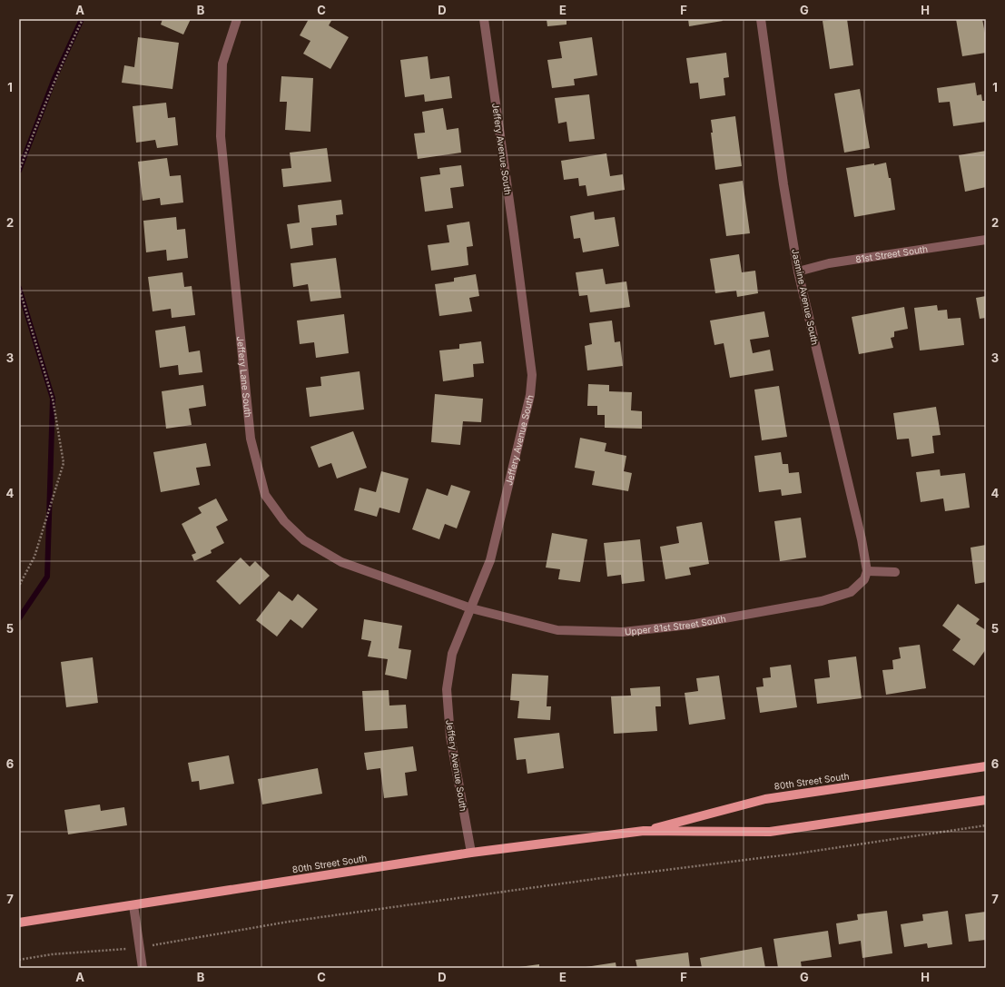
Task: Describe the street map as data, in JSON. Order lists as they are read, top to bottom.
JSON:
{
  "streets": {
    "main road": ["80th Street South"],
    "street": [
      "Jeffery Avenue South",
      "81st Street South",
      "Jasmine Avenue South",
      "Jeffery Lane South",
      "Upper 81st Street South"
    ]
  },
  "crossings": [
    ["Jeffery Avenue South", "Jeffery Lane South"],
    ["Jeffery Avenue South", "Upper 81st Street South"],
    ["Jeffery Avenue South", "80th Street South"],
    ["81st Street South", "Jasmine Avenue South"],
    ["Jasmine Avenue South", "Upper 81st Street South"],
    ["Jeffery Lane South", "Upper 81st Street South"]
  ],
  "grid": {
    "columns": [
      "A",
      "B",
      "C",
      "D",
      "E",
      "F",
      "G",
      "H"
    ],
    "rows": [
      "1",
      "2",
      "3",
      "4",
      "5",
      "6",
      "7"
    ]
  }
}
